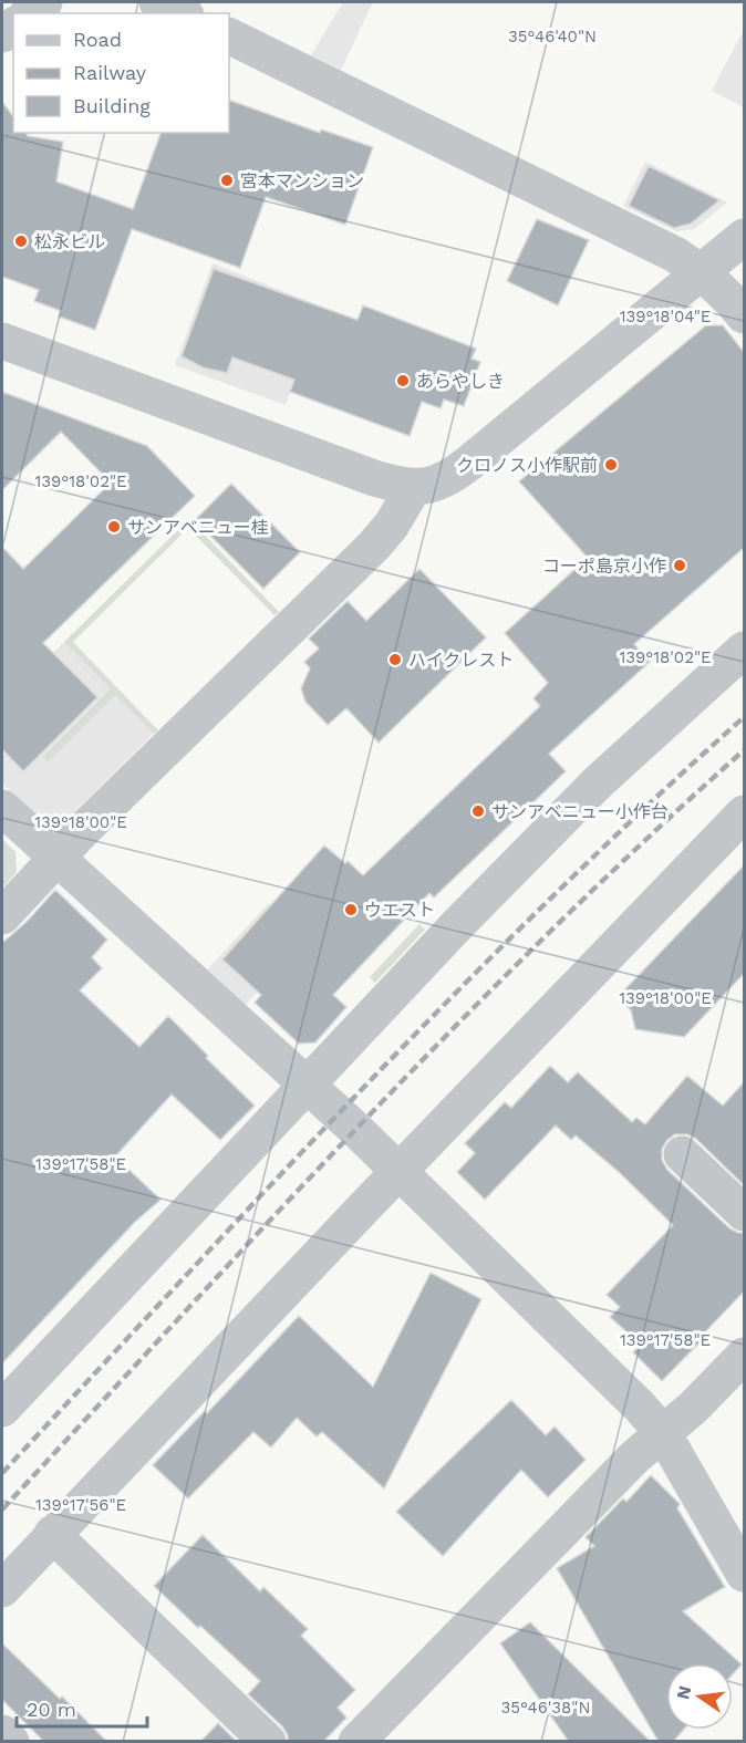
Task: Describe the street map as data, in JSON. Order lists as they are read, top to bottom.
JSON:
{
  "places": [
    "宮本マンション",
    "松永ビル",
    "あらやしき",
    "クロノス小作駅前",
    "サンアベニュー桂",
    "コーポ島京小作",
    "ハイクレスト",
    "サンアベニュー小作台",
    "ウエスト"
  ],
  "legend": ["Road", "Railway", "Building"],
  "scale_bar": "20 m",
  "north": "left",
  "coordinates": [
    "35°46'40\"N",
    "139°18'04\"E",
    "139°18'02\"E",
    "139°18'00\"E",
    "139°17'58\"E",
    "139°17'56\"E",
    "35°46'38\"N"
  ]
}
